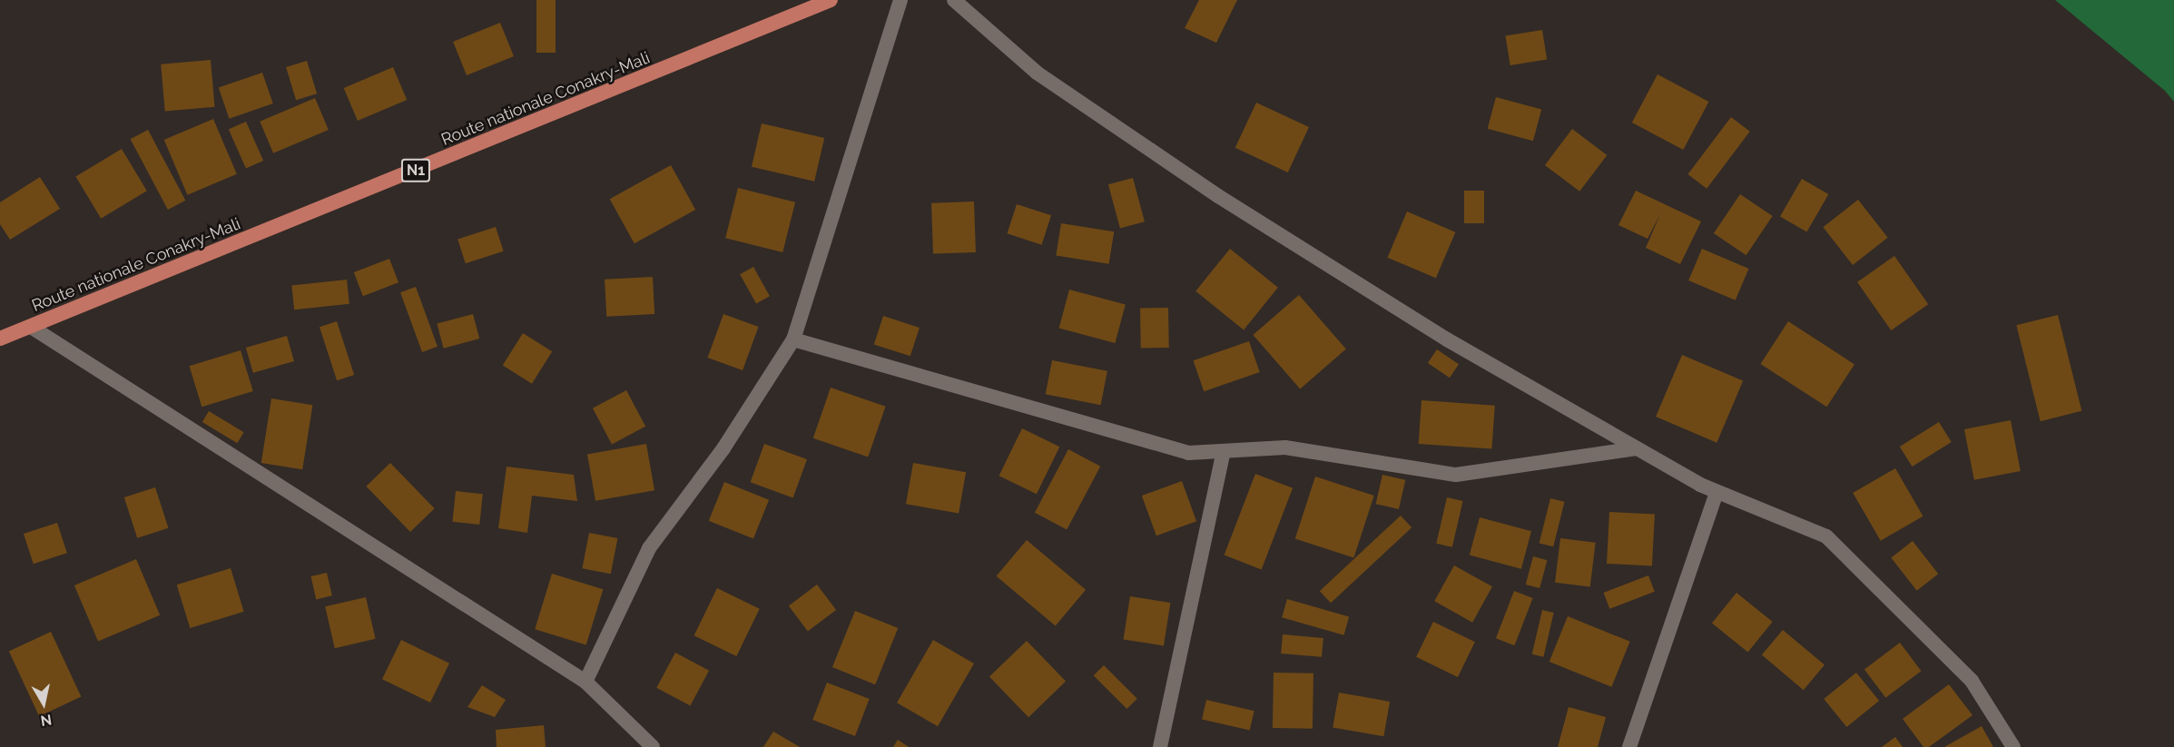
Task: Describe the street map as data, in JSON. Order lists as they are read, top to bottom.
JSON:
{
  "streets": {
    "highway": ["Route nationale Conakry-Mali", "N1"]
  },
  "north": "bottom"
}
